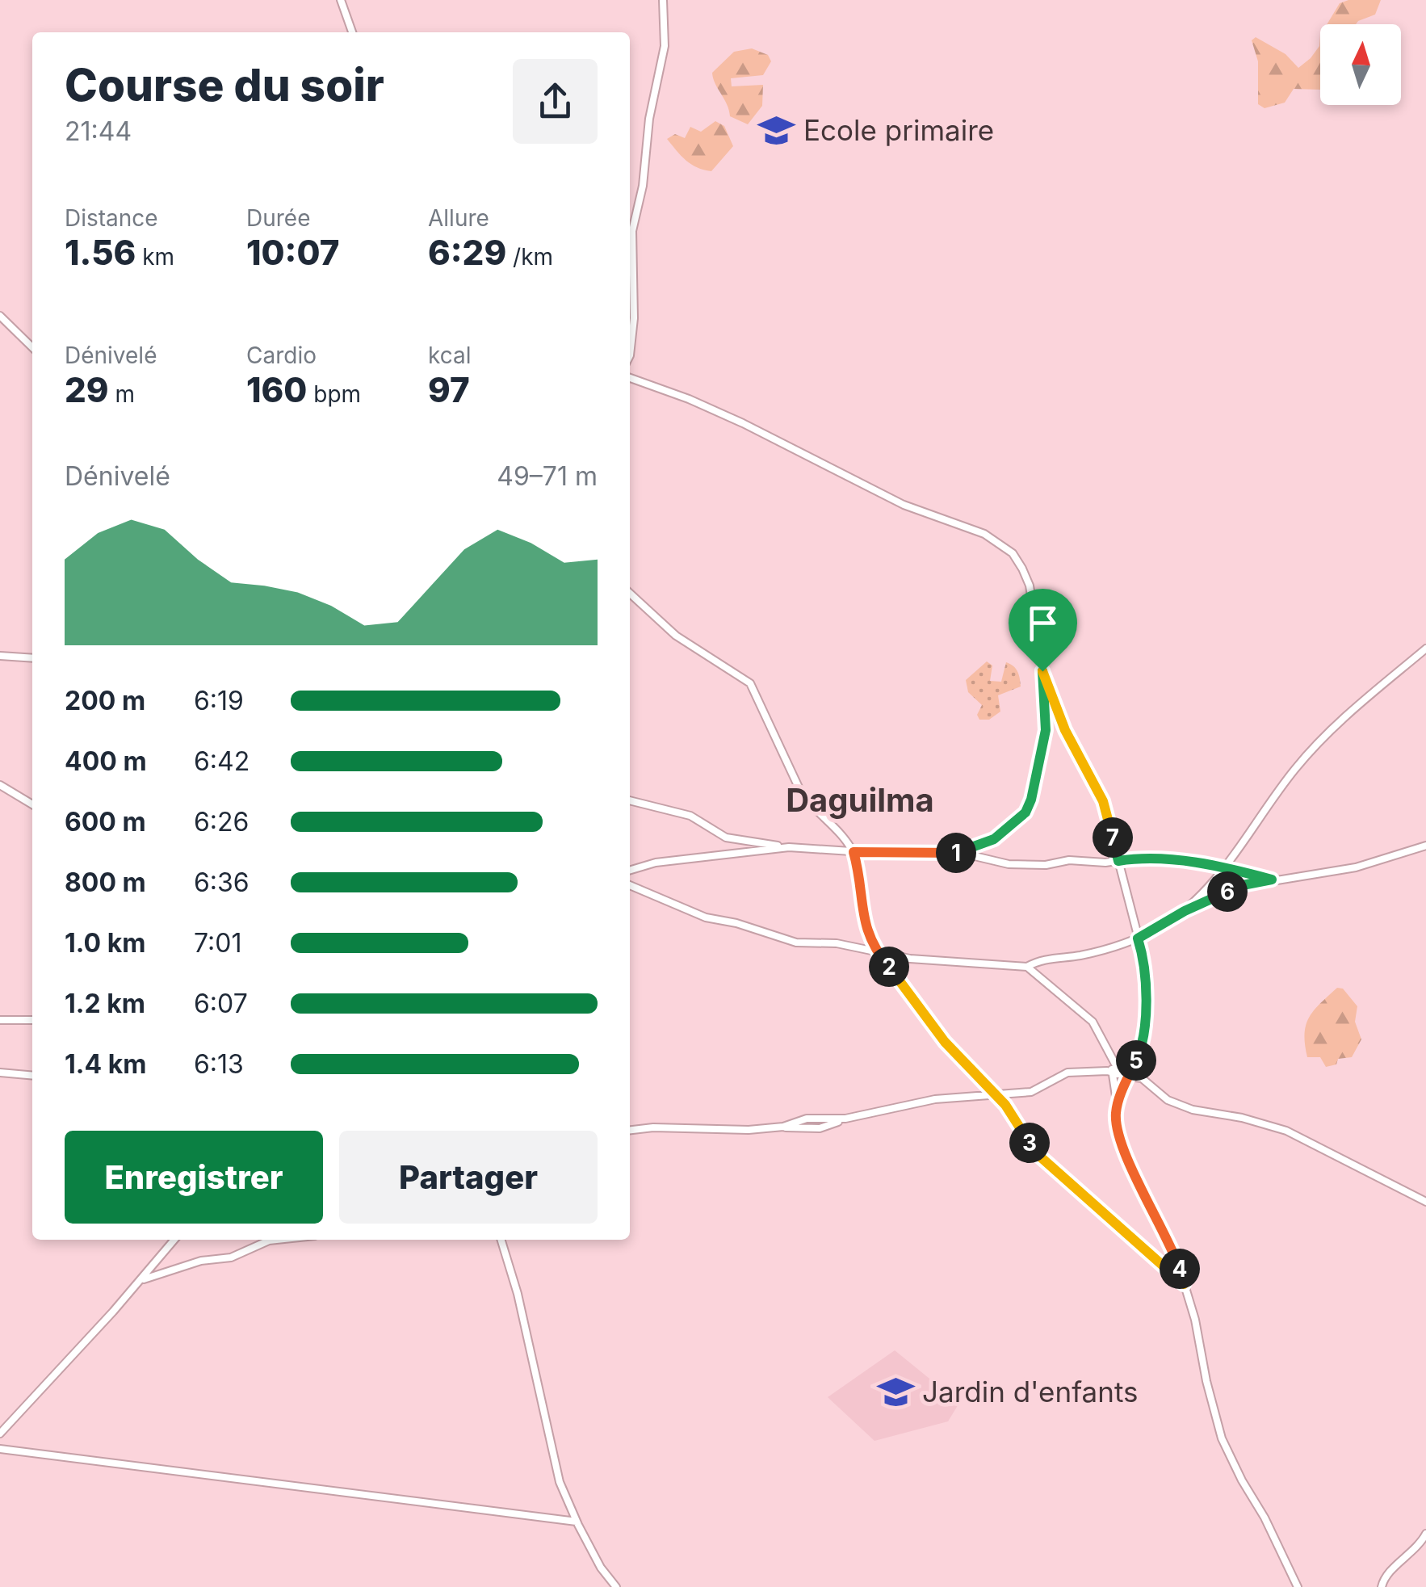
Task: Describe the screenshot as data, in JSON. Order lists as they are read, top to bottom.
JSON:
{
  "districts": ["Daguilma"],
  "places": {
    "school or university": ["Ecole primaire", "Jardin d'enfants"]
  },
  "north": "top",
  "page": {
    "heading": ["Course du soir", "21:44"],
    "stats": [
      ["Distance", "1.56 km"],
      ["Durée", "10:07"],
      ["Allure", "6:29 /km"],
      ["Dénivelé", "29 m"],
      ["Cardio", "160 bpm"],
      ["kcal", "97"]
    ],
    "chart": ["Dénivelé", "49–71 m"],
    "list": [
      {
        "name": "200 m",
        "note": "6:19"
      },
      {
        "name": "400 m",
        "note": "6:42"
      },
      {
        "name": "600 m",
        "note": "6:26"
      },
      {
        "name": "800 m",
        "note": "6:36"
      },
      {
        "name": "1.0 km",
        "note": "7:01"
      },
      {
        "name": "1.2 km",
        "note": "6:07"
      },
      {
        "name": "1.4 km",
        "note": "6:13"
      }
    ],
    "pins": [
      "7",
      "1",
      "6",
      "2",
      "5",
      "3",
      "4"
    ],
    "buttons": ["Enregistrer", "Partager"]
  }
}
